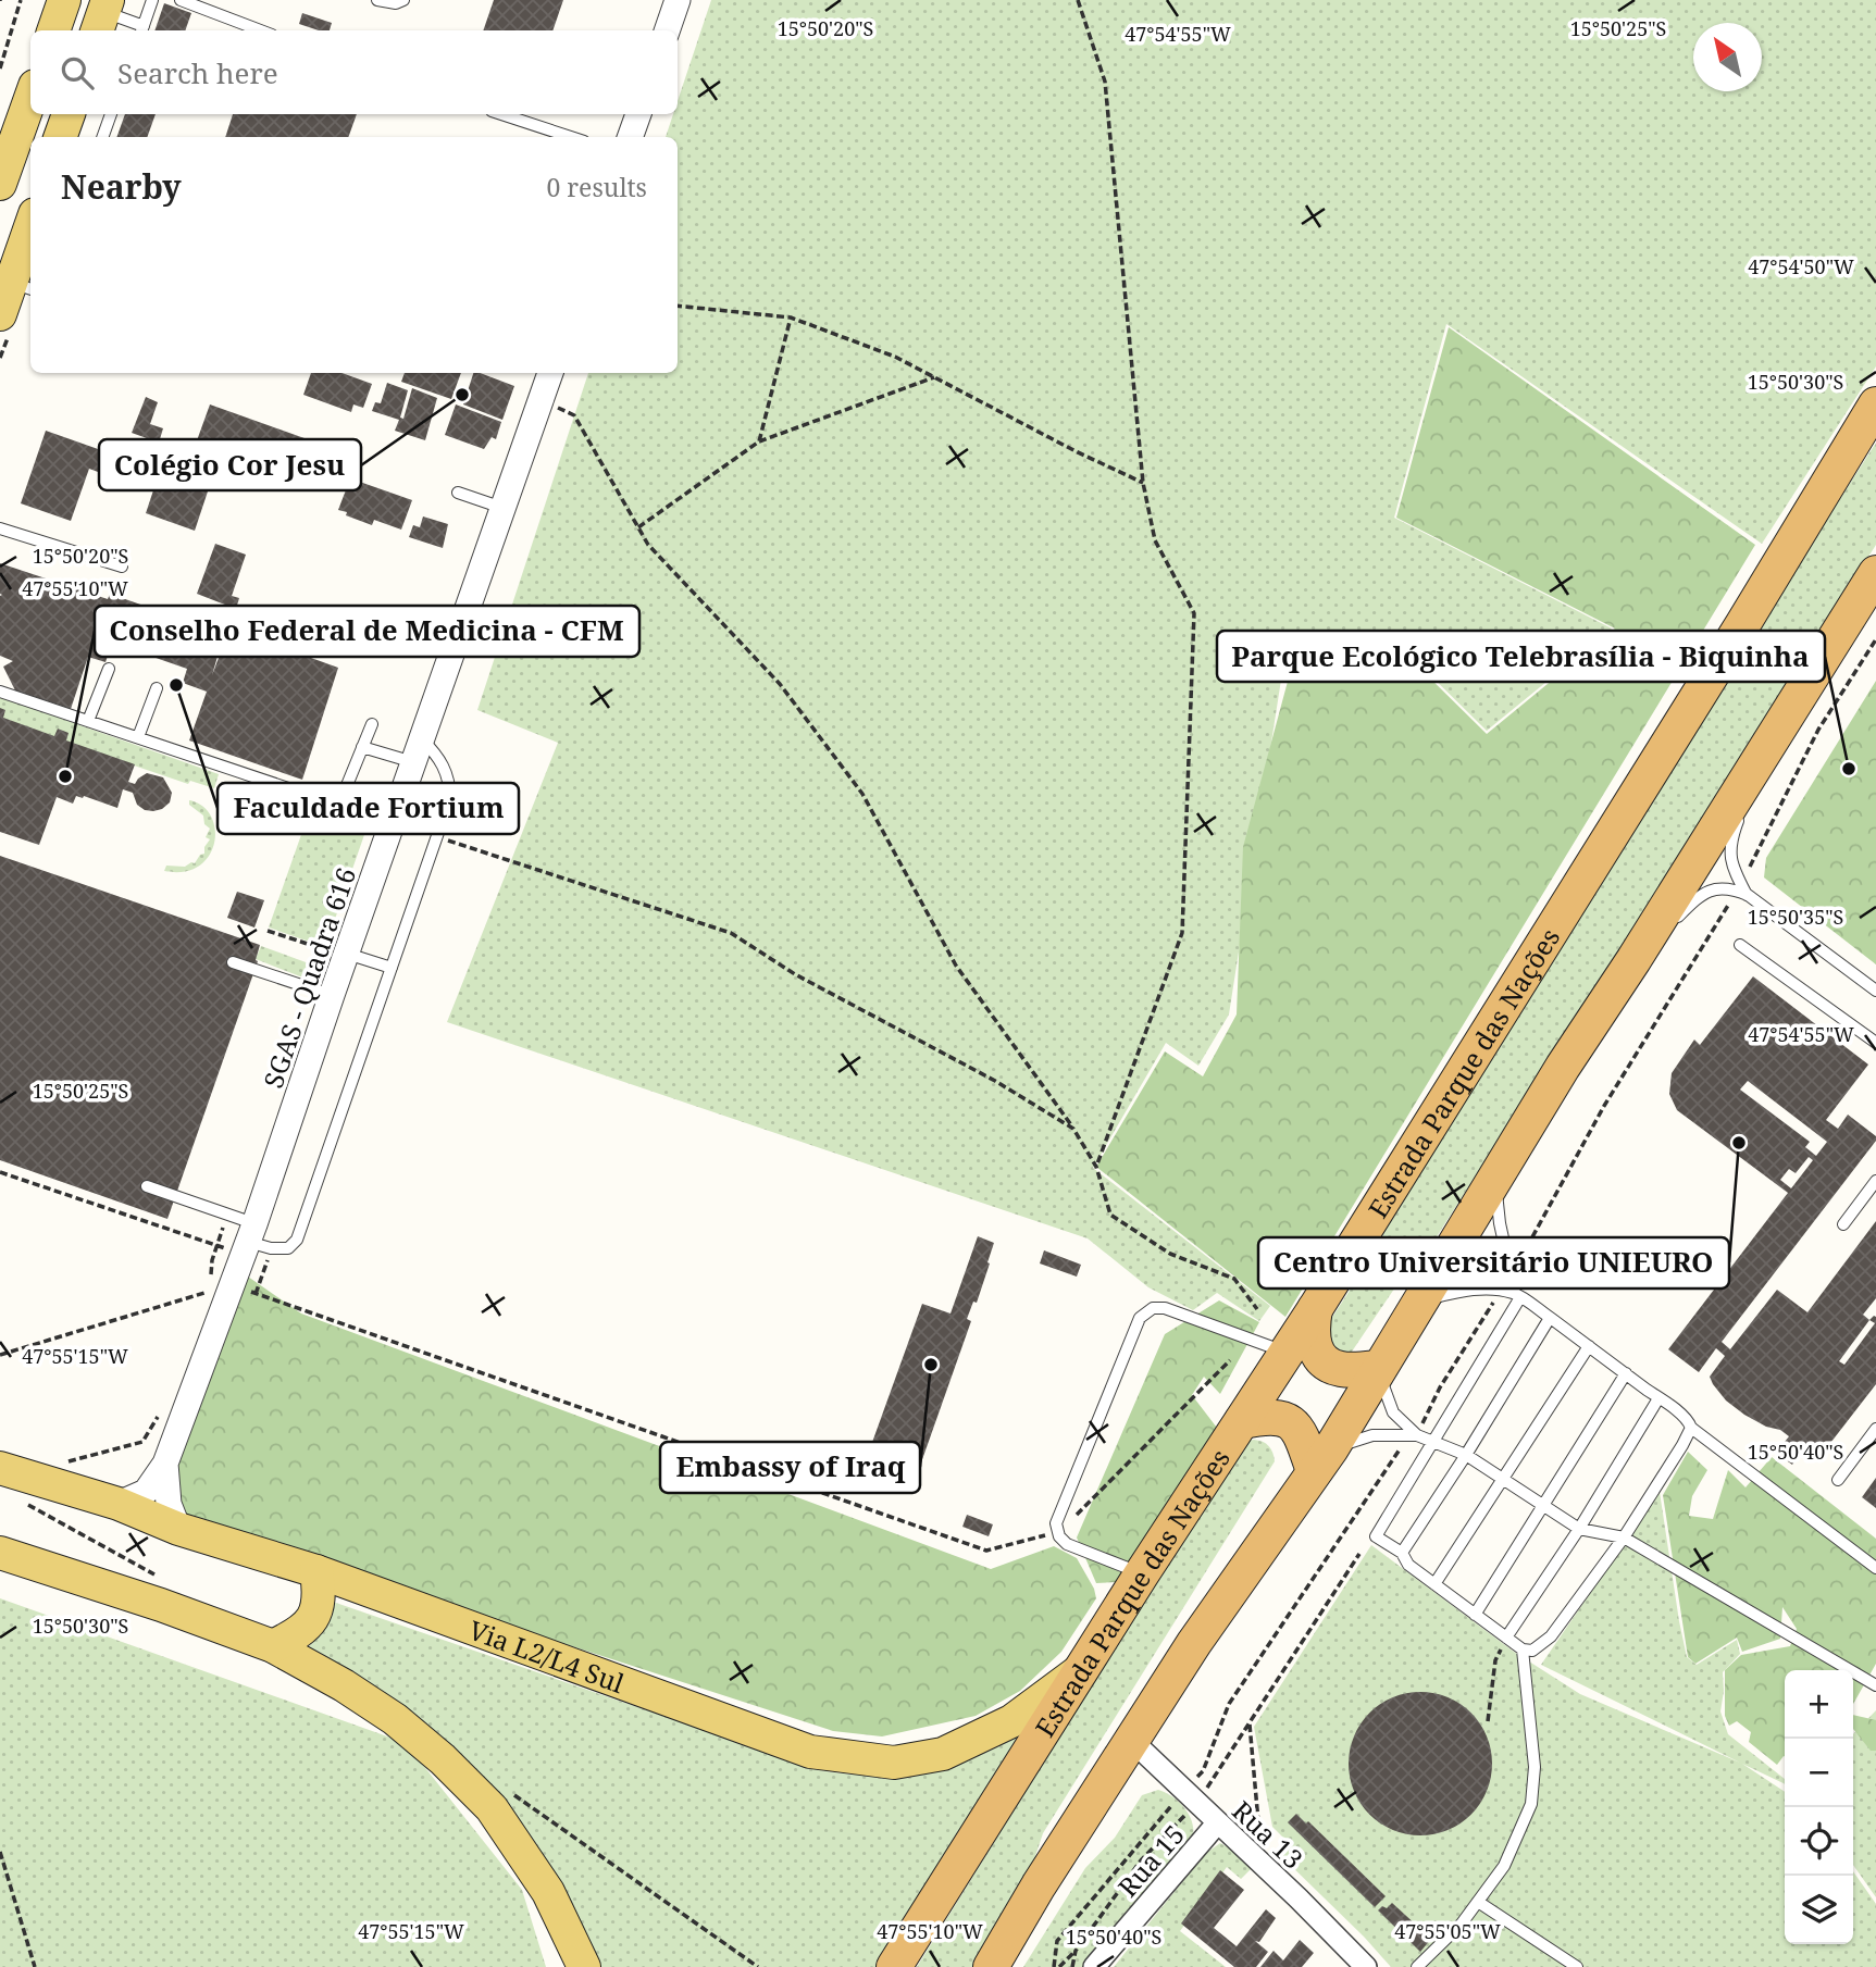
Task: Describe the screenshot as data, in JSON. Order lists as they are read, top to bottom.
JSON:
{
  "streets": {
    "highway": ["Estrada Parque das Nações"],
    "main road": ["Via L2/L4 Sul"],
    "street": ["SGAS - Quadra 616", "Rua 13", "Rua 15"]
  },
  "crossings": [
    ["SGAS - Quadra 616", "Via L2/L4 Sul"],
    ["Estrada Parque das Nações", "Via L2/L4 Sul"],
    ["Rua 13", "Rua 15"]
  ],
  "places": [
    "Colégio Cor Jesu",
    "Faculdade Fortium",
    "Parque Ecológico Telebrasília - Biquinha",
    "Conselho Federal de Medicina - CFM",
    "Centro Universitário UNIEURO",
    "Embassy of Iraq"
  ],
  "north": "top left",
  "page": {
    "search": "Search here",
    "heading": ["Nearby", "0 results"],
    "map_buttons": ["+", "−"]
  },
  "coordinates": [
    "15°50'20\"S",
    "15°50'25\"S",
    "47°54'55\"W",
    "47°54'50\"W",
    "15°50'30\"S",
    "47°55'10\"W",
    "15°50'35\"S",
    "47°55'15\"W",
    "15°50'40\"S",
    "47°55'05\"W"
  ]
}
